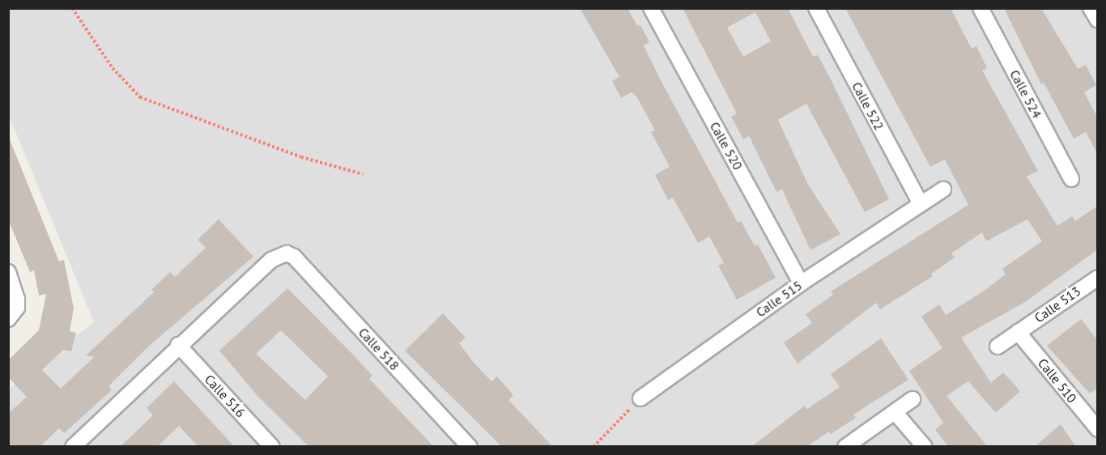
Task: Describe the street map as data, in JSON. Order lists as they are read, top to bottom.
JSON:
{
  "streets": {
    "street": [
      "Calle 524",
      "Calle 522",
      "Calle 520",
      "Calle 515",
      "Calle 513",
      "Calle 518",
      "Calle 510",
      "Calle 516"
    ]
  },
  "crossings": [
    ["Calle 522", "Calle 515"],
    ["Calle 520", "Calle 515"],
    ["Calle 513", "Calle 510"],
    ["Calle 518", "Calle 516"]
  ]
}
